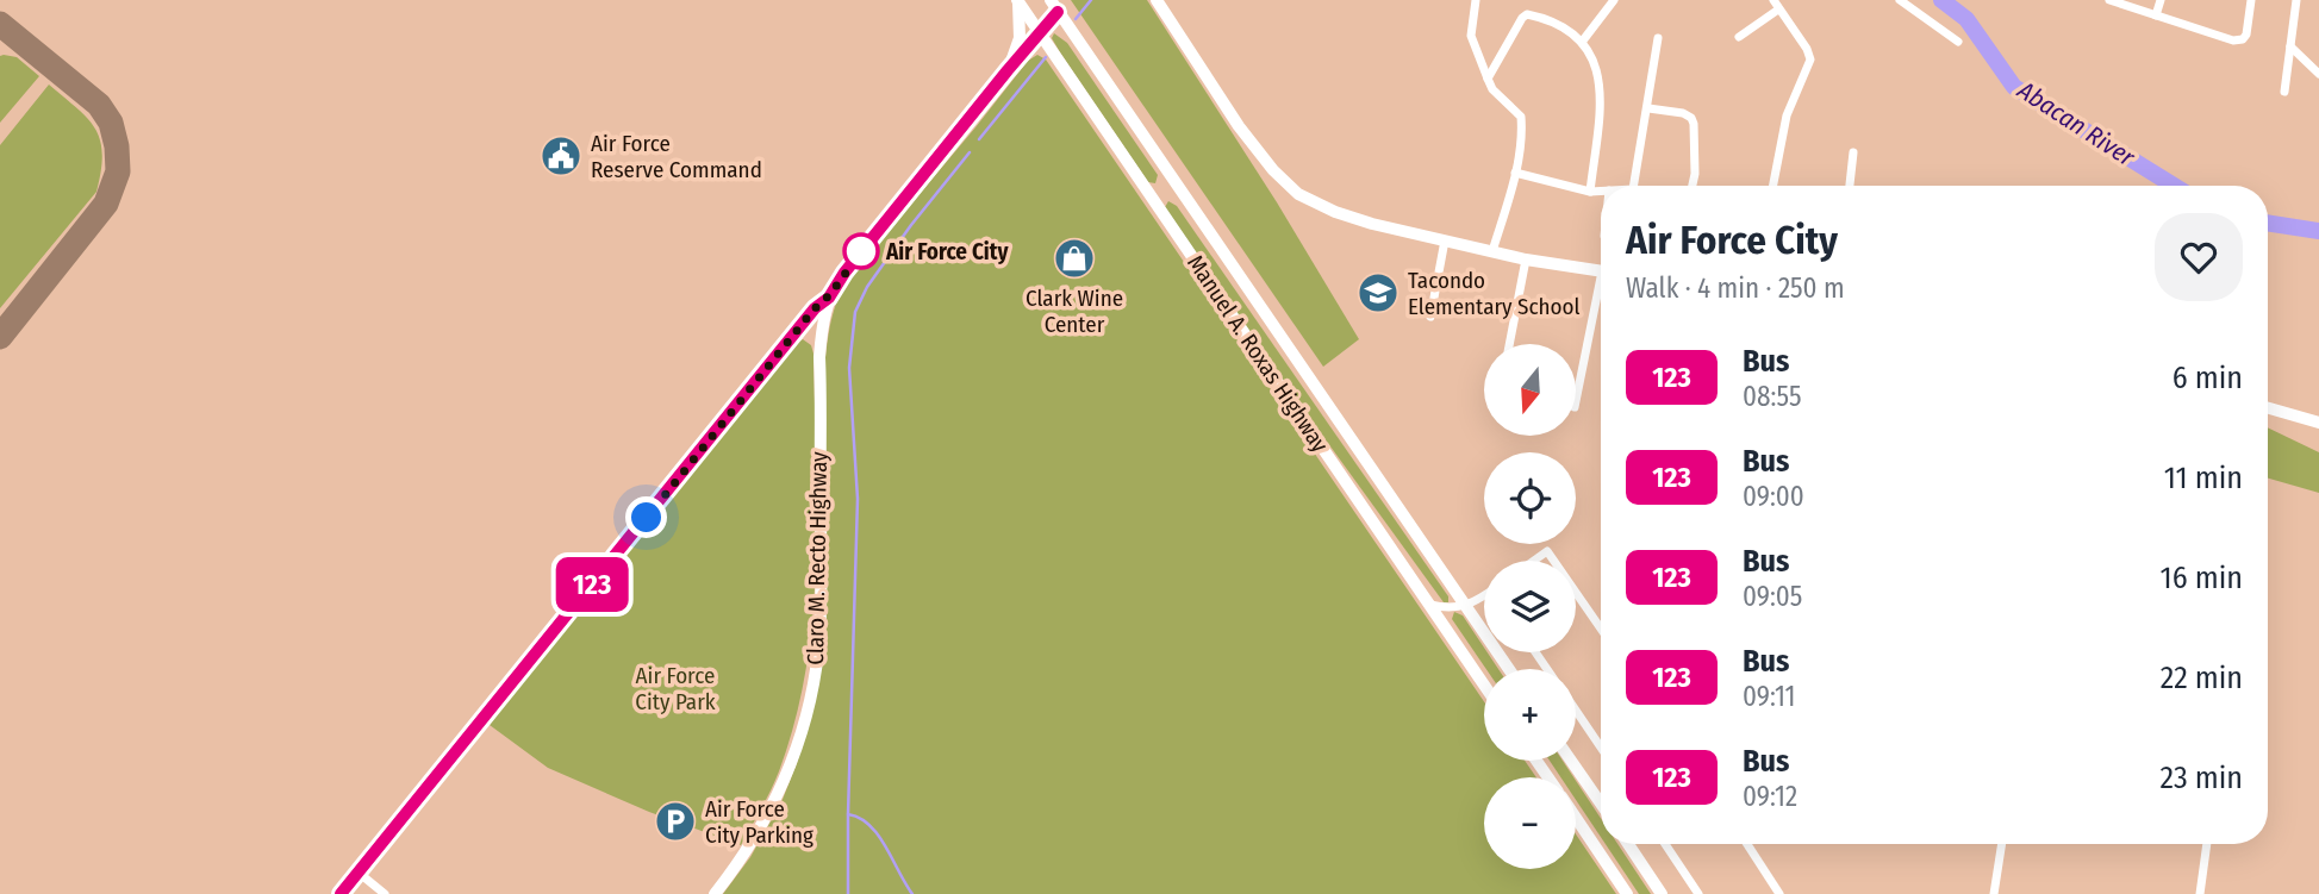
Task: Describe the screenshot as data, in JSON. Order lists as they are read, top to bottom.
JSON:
{
  "streets": {
    "main road": ["Manuel A. Roxas Highway", "Claro M. Recto Highway"]
  },
  "water": ["Abacan River"],
  "parks": ["Air Force City Park"],
  "places": {
    "public building": ["Air Force Reserve Command"],
    "other": ["Air Force City"],
    "shop": ["Clark Wine Center"],
    "school or university": ["Tacondo Elementary School"],
    "parking": ["Air Force City Parking"]
  },
  "lines": ["bus line 123"],
  "north": "bottom",
  "page": {
    "on_map": "123",
    "heading": ["Air Force City", "Walk · 4 min · 250 m"],
    "list": [
      {
        "mark": "123",
        "name": "Bus",
        "note": "08:55",
        "value": "6 min"
      },
      {
        "mark": "123",
        "name": "Bus",
        "note": "09:00",
        "value": "11 min"
      },
      {
        "mark": "123",
        "name": "Bus",
        "note": "09:05",
        "value": "16 min"
      },
      {
        "mark": "123",
        "name": "Bus",
        "note": "09:11",
        "value": "22 min"
      },
      {
        "mark": "123",
        "name": "Bus",
        "note": "09:12",
        "value": "23 min"
      }
    ],
    "map_buttons": ["+", "−"]
  }
}
